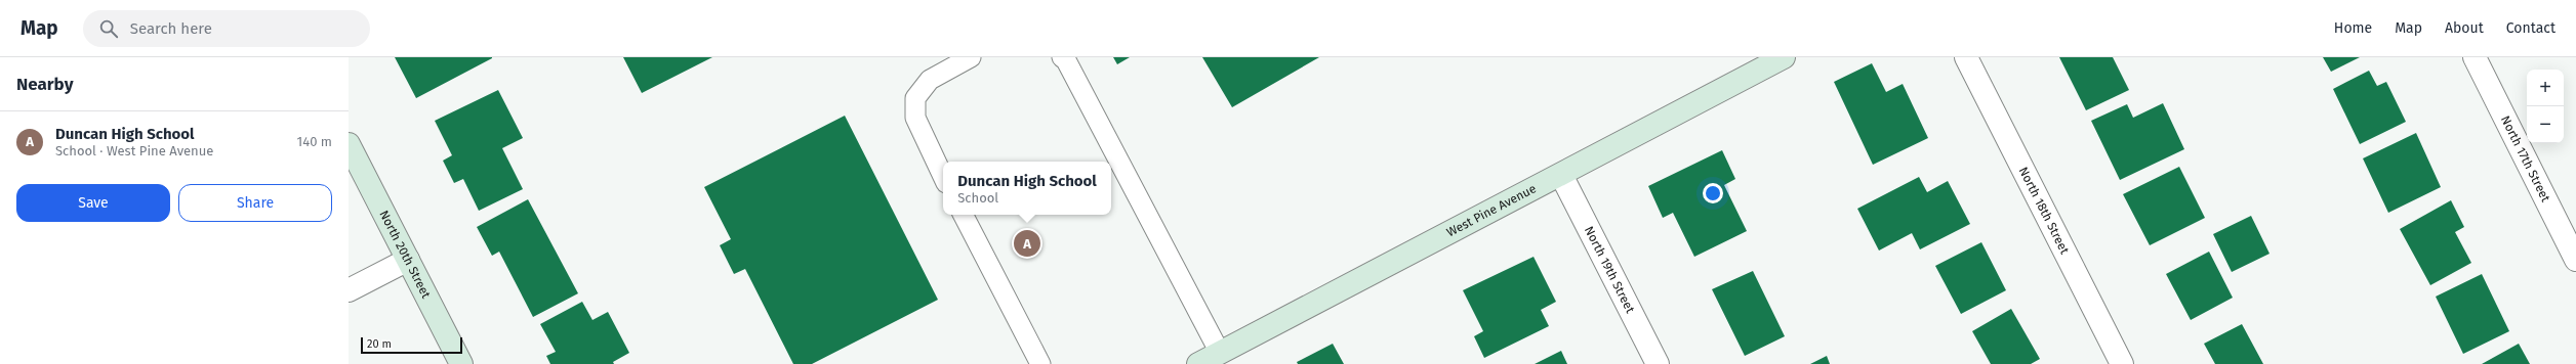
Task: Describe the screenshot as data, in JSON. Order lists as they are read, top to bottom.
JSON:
{
  "streets": {
    "street": [
      "North 17th Street",
      "West Pine Avenue",
      "North 18th Street",
      "North 20th Street",
      "North 19th Street"
    ]
  },
  "crossings": [
    ["West Pine Avenue", "North 19th Street"]
  ],
  "scale_bar": "20 m",
  "page": {
    "header": "Map",
    "search": "Search here",
    "nav": [
      "Home",
      "Map",
      "About",
      "Contact"
    ],
    "heading": "Nearby",
    "map_buttons": ["+", "−"],
    "list": [
      {
        "mark": "A",
        "name": "Duncan High School",
        "note": "School · West Pine Avenue",
        "value": "140 m"
      }
    ],
    "popup": ["Duncan High School", "School"],
    "buttons": ["Save", "Share"],
    "pins": "A",
    "scale": "20 m"
  }
}
